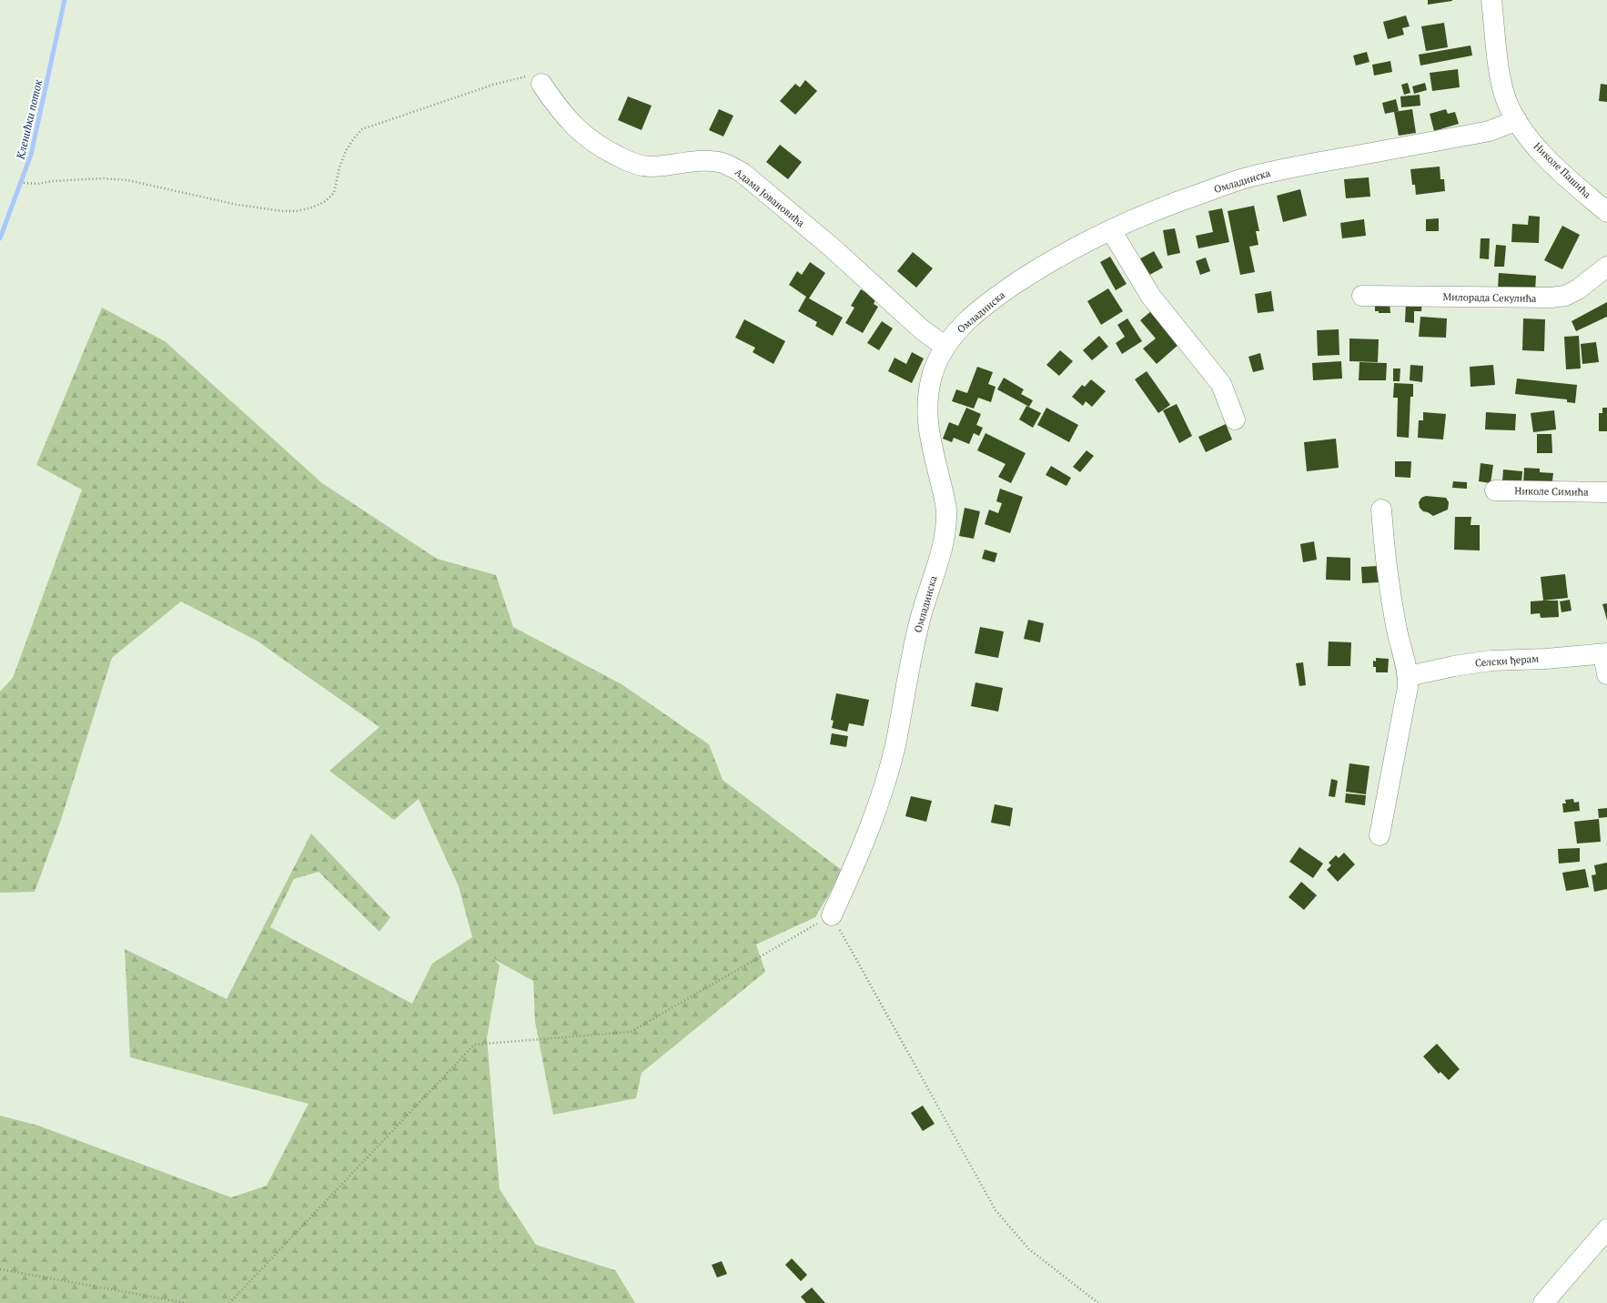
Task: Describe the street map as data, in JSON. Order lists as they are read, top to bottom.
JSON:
{
  "streets": {
    "street": [
      "Николе Пашића",
      "Омладинска",
      "Адама Јовановића",
      "Милорада Секулића",
      "Николе Симића",
      "Селски ђерам"
    ]
  },
  "crossings": [
    ["Николе Пашића", "Омладинска"],
    ["Омладинска", "Адама Јовановића"]
  ],
  "water": ["Кленићки поток"]
}
